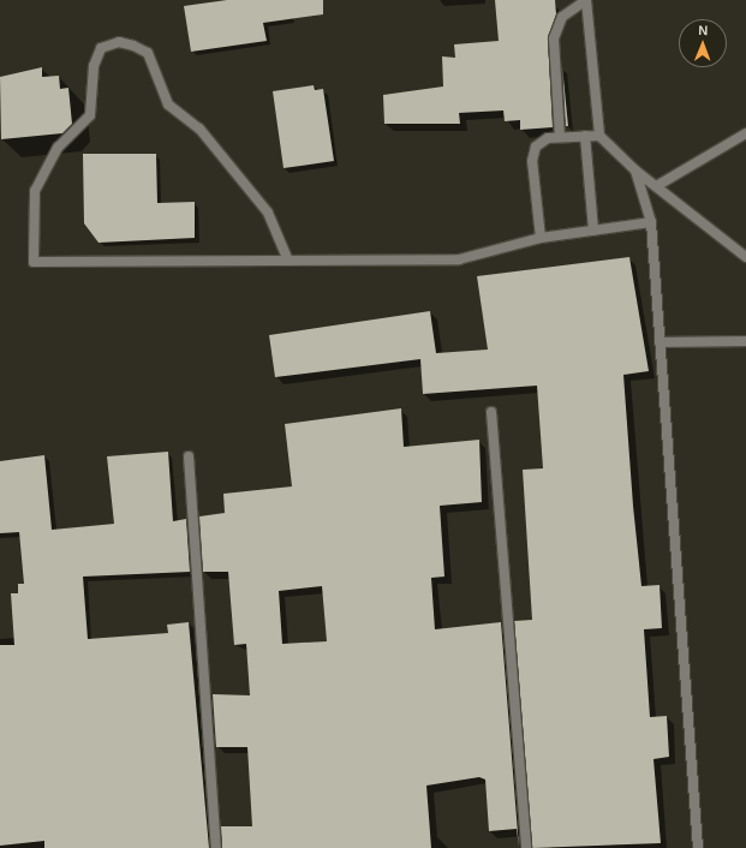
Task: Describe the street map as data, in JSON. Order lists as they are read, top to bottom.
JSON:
{
  "north": "top"
}
